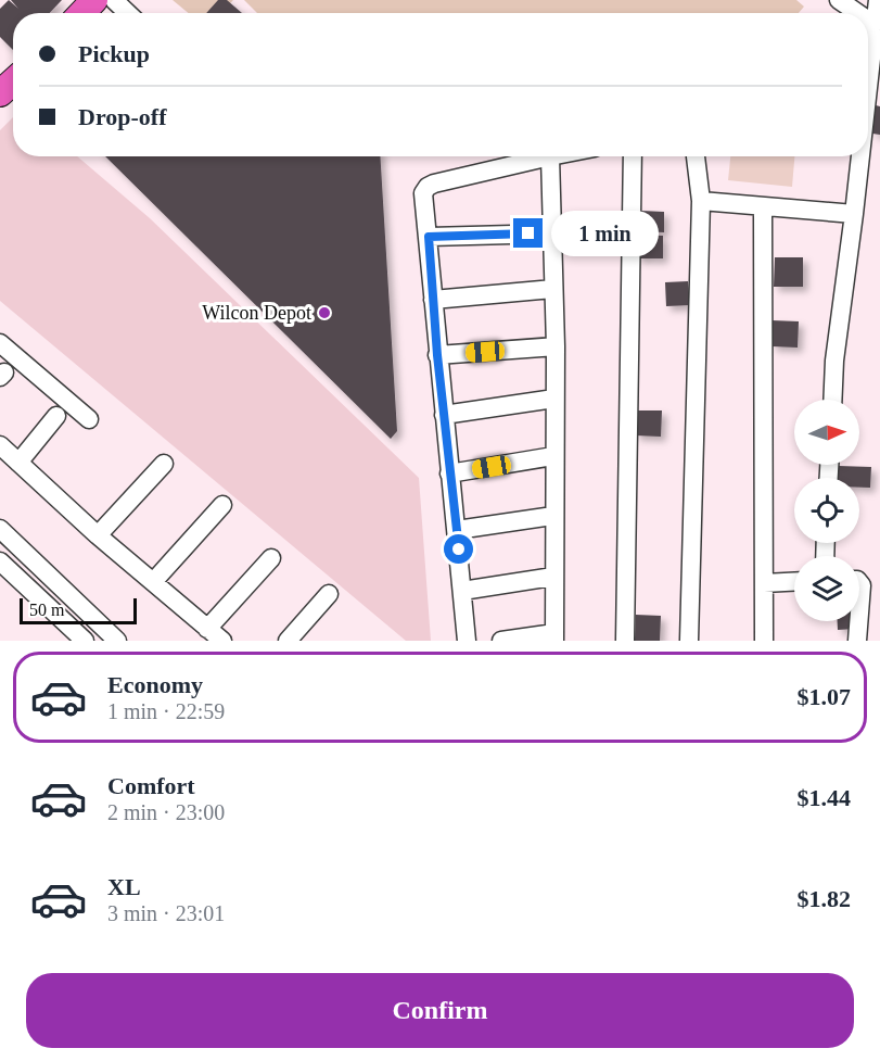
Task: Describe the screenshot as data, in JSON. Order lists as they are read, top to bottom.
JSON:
{
  "places": ["Wilcon Depot"],
  "scale_bar": "50 m",
  "north": "right",
  "page": {
    "banner": ["Pickup", "Drop-off"],
    "bubble": "1 min",
    "scale": "50 m",
    "list": [
      {
        "name": "Economy",
        "note": "1 min · 22:59",
        "value": "$1.07"
      },
      {
        "name": "Comfort",
        "note": "2 min · 23:00",
        "value": "$1.44"
      },
      {
        "name": "XL",
        "note": "3 min · 23:01",
        "value": "$1.82"
      }
    ],
    "buttons": "Confirm"
  }
}
